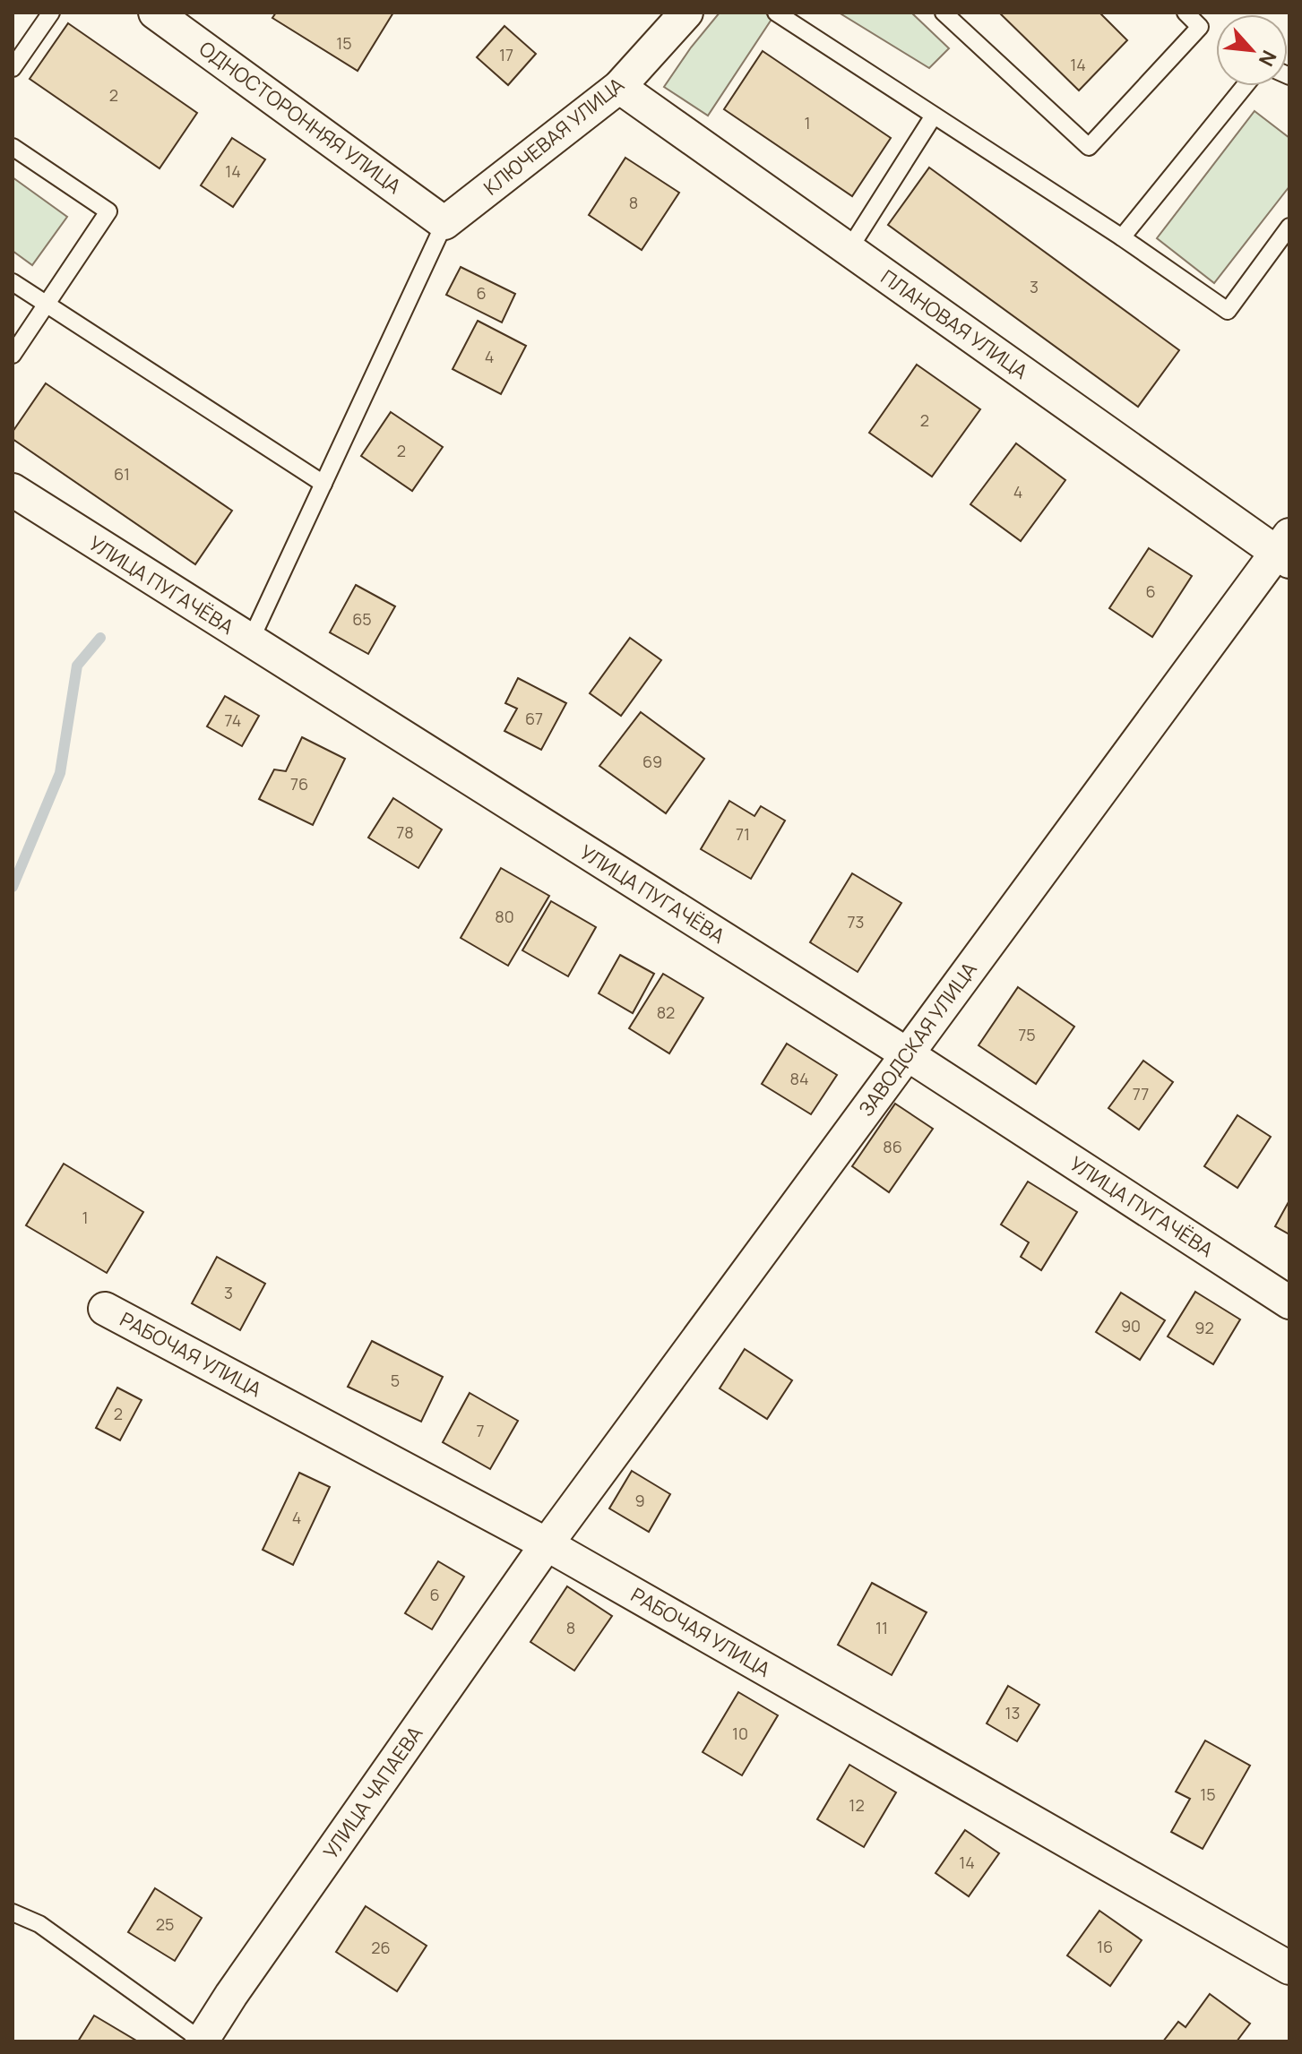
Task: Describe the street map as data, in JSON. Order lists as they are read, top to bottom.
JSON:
{
  "streets": {
    "street": [
      "ОДНОСТОРОННЯЯ УЛИЦА",
      "КЛЮЧЕВАЯ УЛИЦА",
      "ПЛАНОВАЯ УЛИЦА",
      "УЛИЦА ПУГАЧЁВА",
      "ЗАВОДСКАЯ УЛИЦА",
      "РАБОЧАЯ УЛИЦА",
      "УЛИЦА ЧАПАЕВА"
    ]
  },
  "crossings": [
    ["ОДНОСТОРОННЯЯ УЛИЦА", "КЛЮЧЕВАЯ УЛИЦА"],
    ["КЛЮЧЕВАЯ УЛИЦА", "ПЛАНОВАЯ УЛИЦА"],
    ["ПЛАНОВАЯ УЛИЦА", "ЗАВОДСКАЯ УЛИЦА"],
    ["УЛИЦА ПУГАЧЁВА", "ЗАВОДСКАЯ УЛИЦА"],
    ["ЗАВОДСКАЯ УЛИЦА", "РАБОЧАЯ УЛИЦА"],
    ["ЗАВОДСКАЯ УЛИЦА", "УЛИЦА ЧАПАЕВА"],
    ["РАБОЧАЯ УЛИЦА", "УЛИЦА ЧАПАЕВА"]
  ],
  "house_numbers": [
    "15",
    "17",
    "14",
    "2",
    "1",
    "14",
    "8",
    "3",
    "6",
    "4",
    "2",
    "2",
    "61",
    "4",
    "6",
    "65",
    "67",
    "74",
    "69",
    "76",
    "78",
    "71",
    "80",
    "73",
    "82",
    "75",
    "84",
    "77",
    "86",
    "1",
    "3",
    "90",
    "92",
    "5",
    "2",
    "7",
    "9",
    "4",
    "6",
    "8",
    "11",
    "13",
    "10",
    "15",
    "12",
    "14",
    "25",
    "16",
    "26"
  ],
  "north": "bottom right"
}
